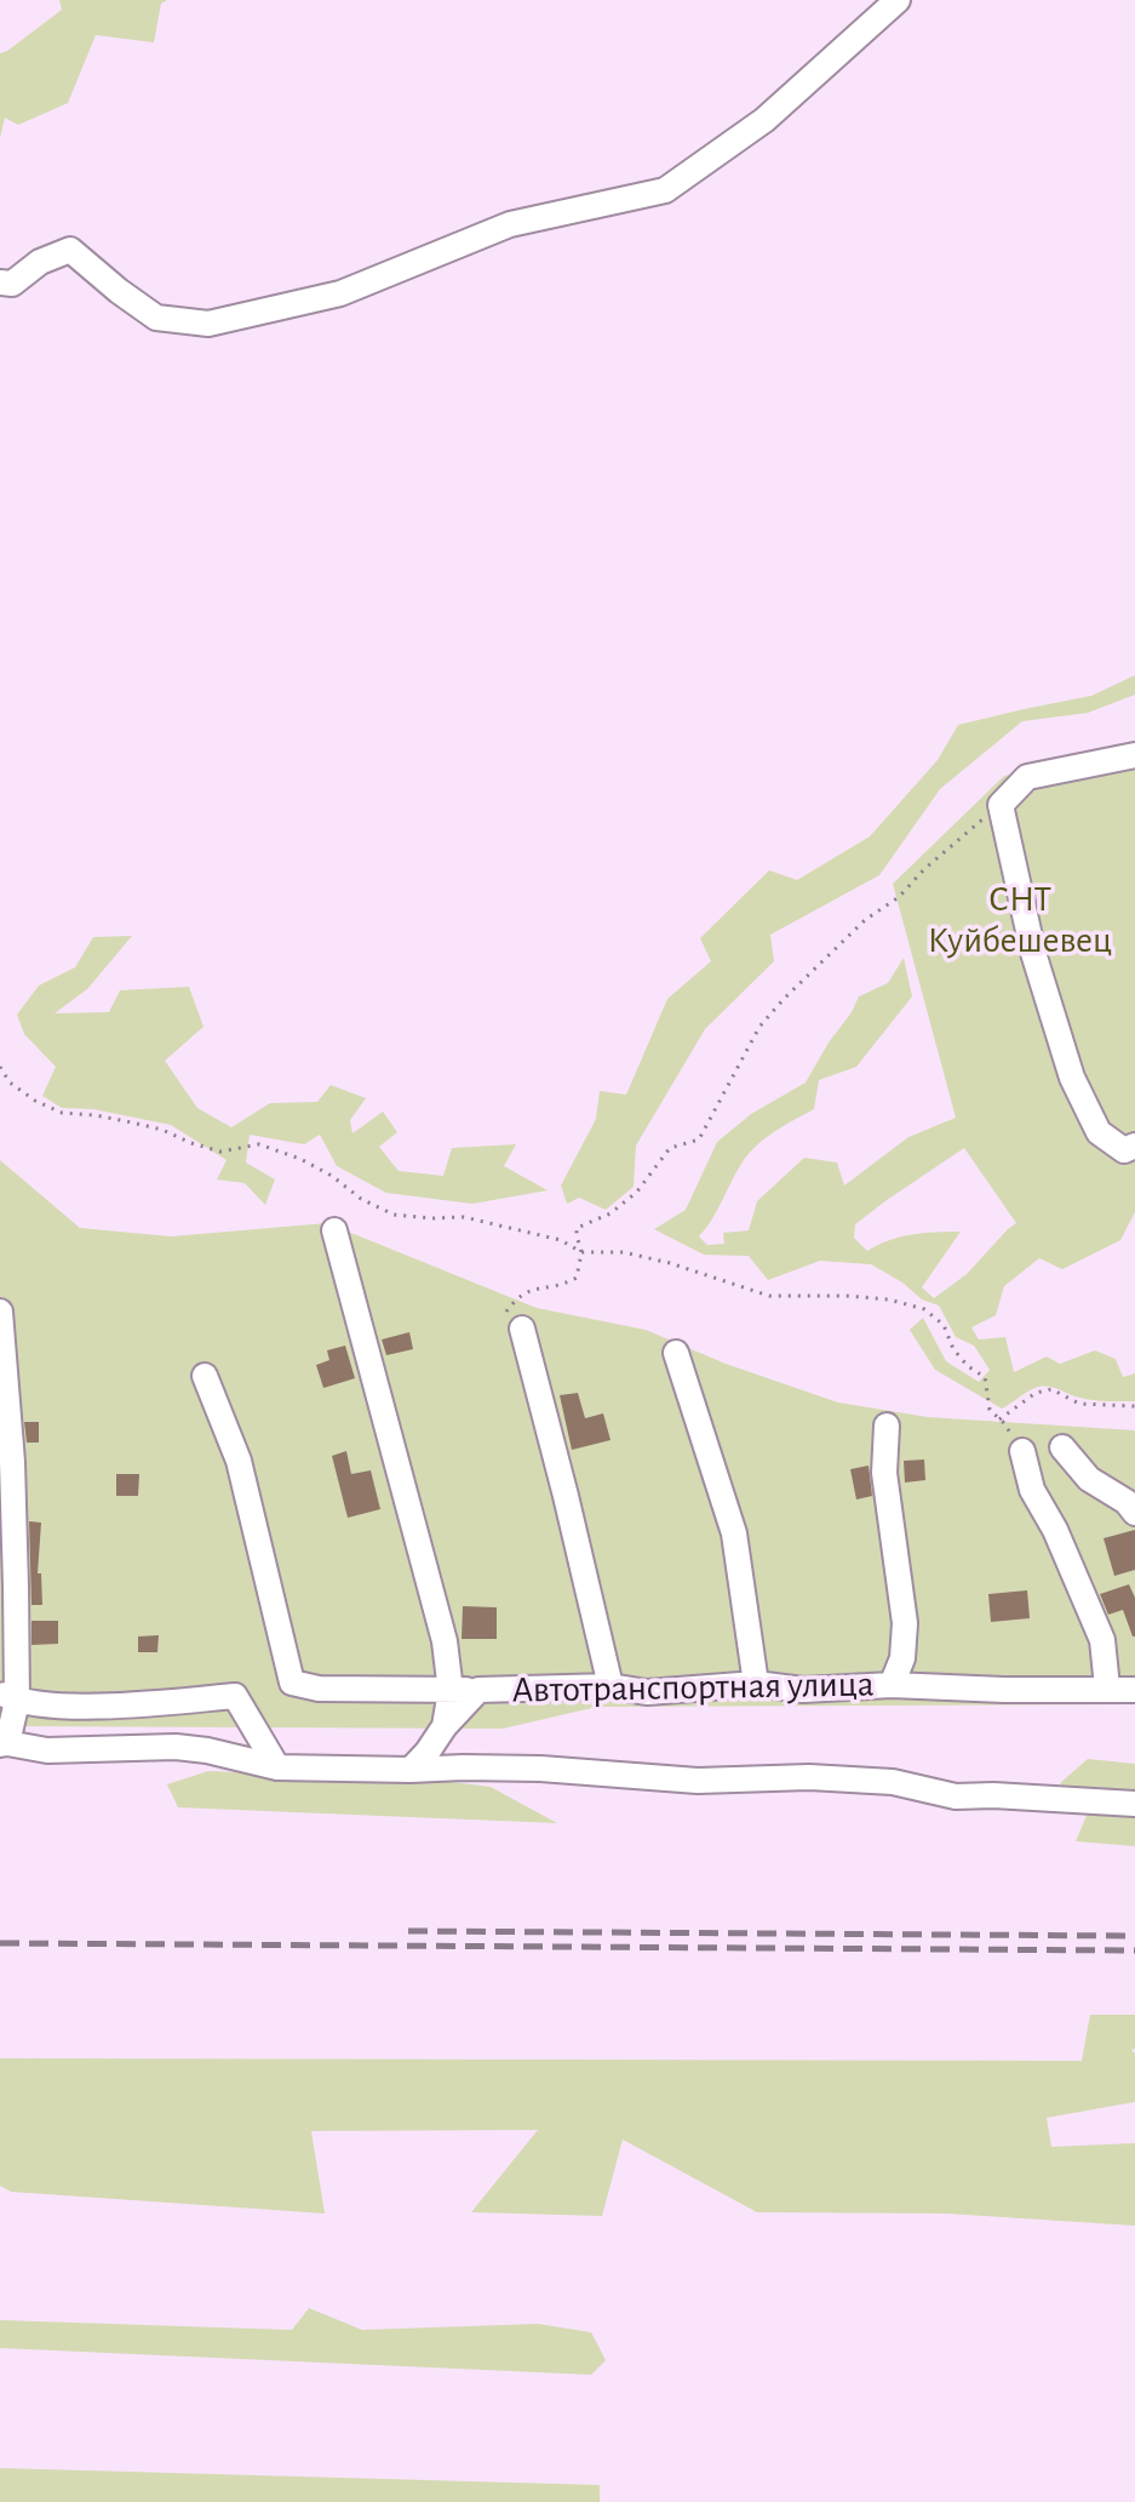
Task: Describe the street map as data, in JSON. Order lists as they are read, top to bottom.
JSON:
{
  "streets": {
    "street": ["Автотранспортная улица"]
  },
  "parks": ["СНТ Куйбешевец"]
}
